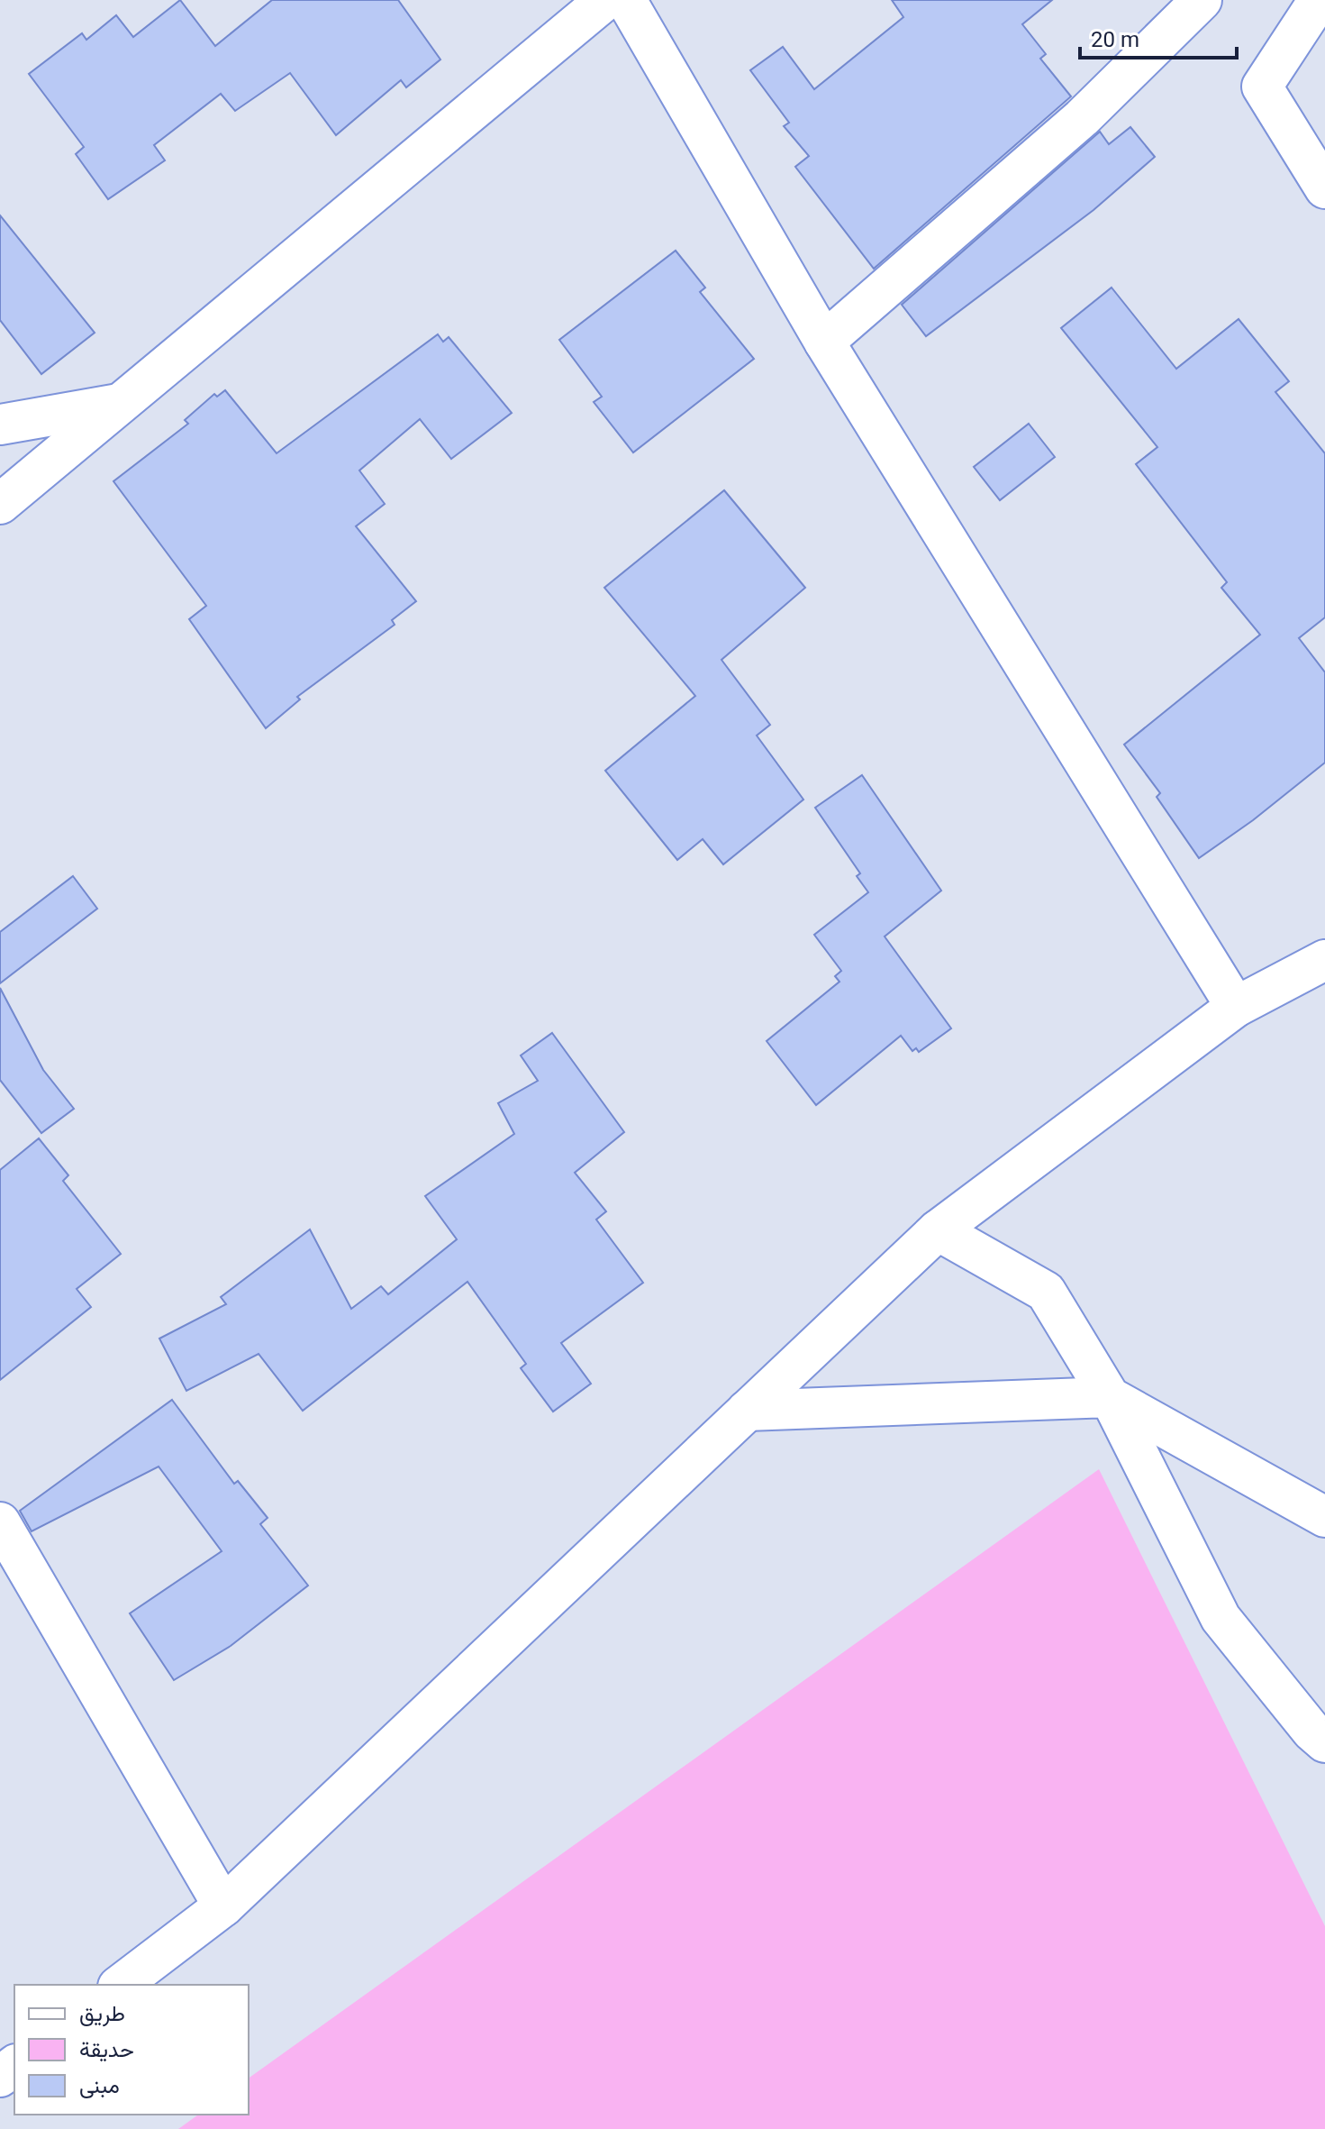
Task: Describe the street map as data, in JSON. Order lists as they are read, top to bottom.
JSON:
{
  "legend": ["طريق", "حديقة", "مبنى"],
  "scale_bar": "20 m"
}
